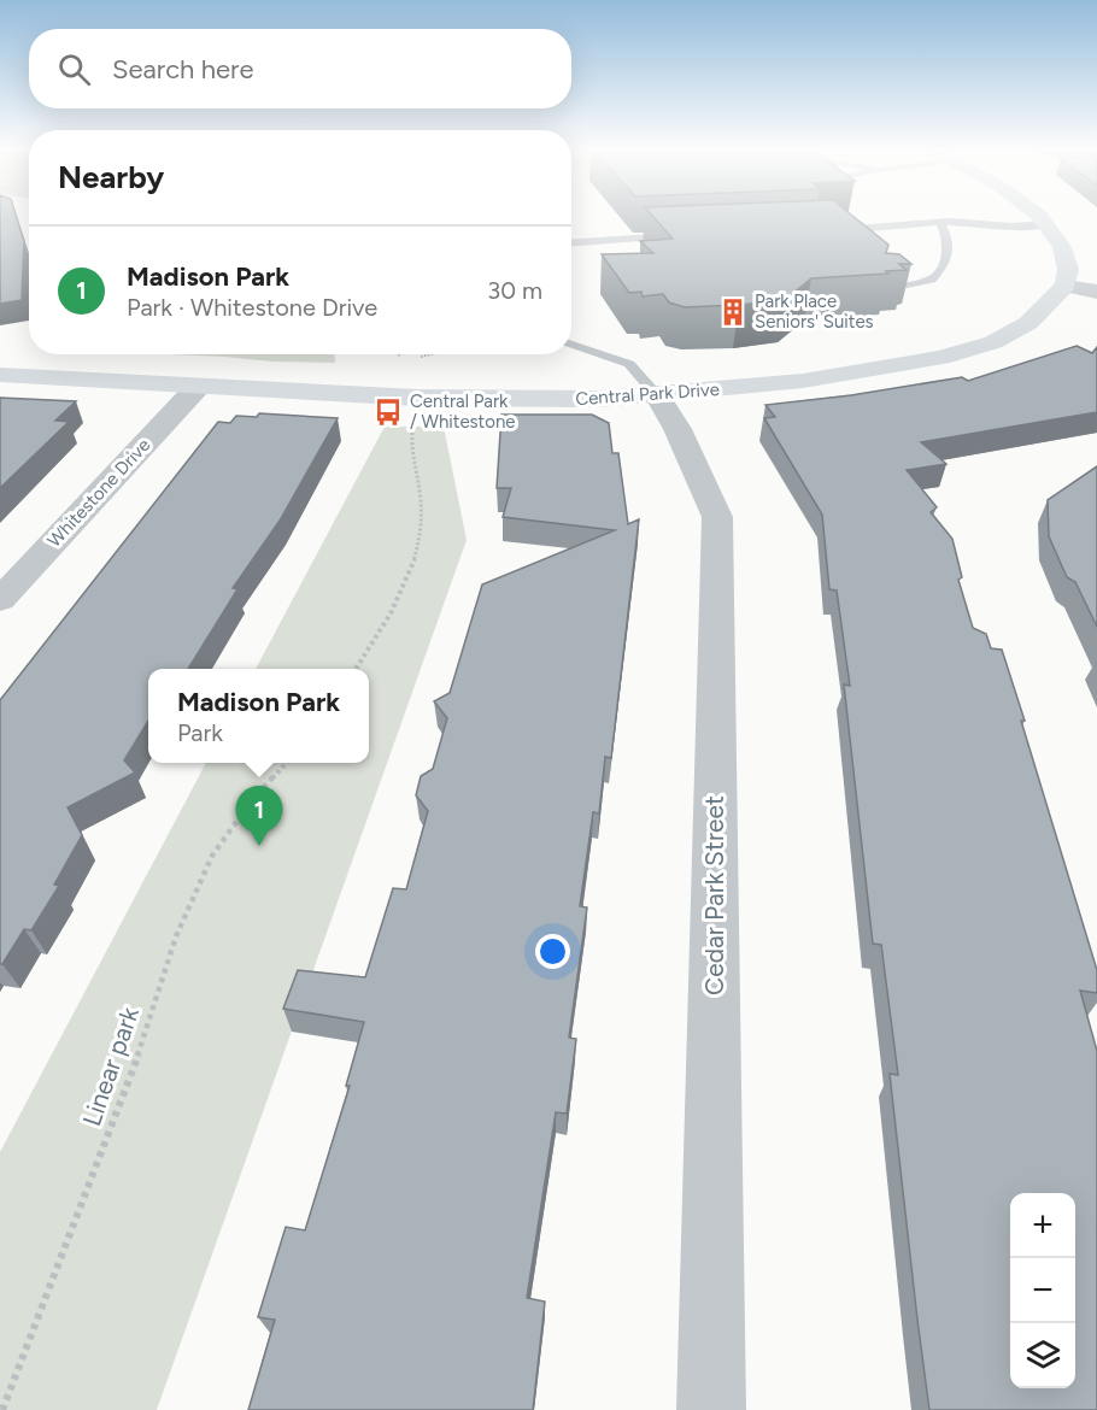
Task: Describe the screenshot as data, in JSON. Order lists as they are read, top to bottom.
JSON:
{
  "streets": {
    "street": ["Central Park Drive", "Whitestone Drive", "Cedar Park Street"],
    "path": ["Linear park"]
  },
  "crossings": [
    ["Central Park Drive", "Whitestone Drive"],
    ["Central Park Drive", "Cedar Park Street"]
  ],
  "places": {
    "building": ["Park Place Seniors' Suites"],
    "bus stop": ["Central Park / Whitestone"]
  },
  "page": {
    "search": "Search here",
    "heading": "Nearby",
    "list": [
      {
        "mark": "1",
        "name": "Madison Park",
        "note": "Park · Whitestone Drive",
        "value": "30 m"
      }
    ],
    "popup": ["Madison Park", "Park"],
    "pins": "1",
    "map_buttons": ["+", "−"]
  }
}
